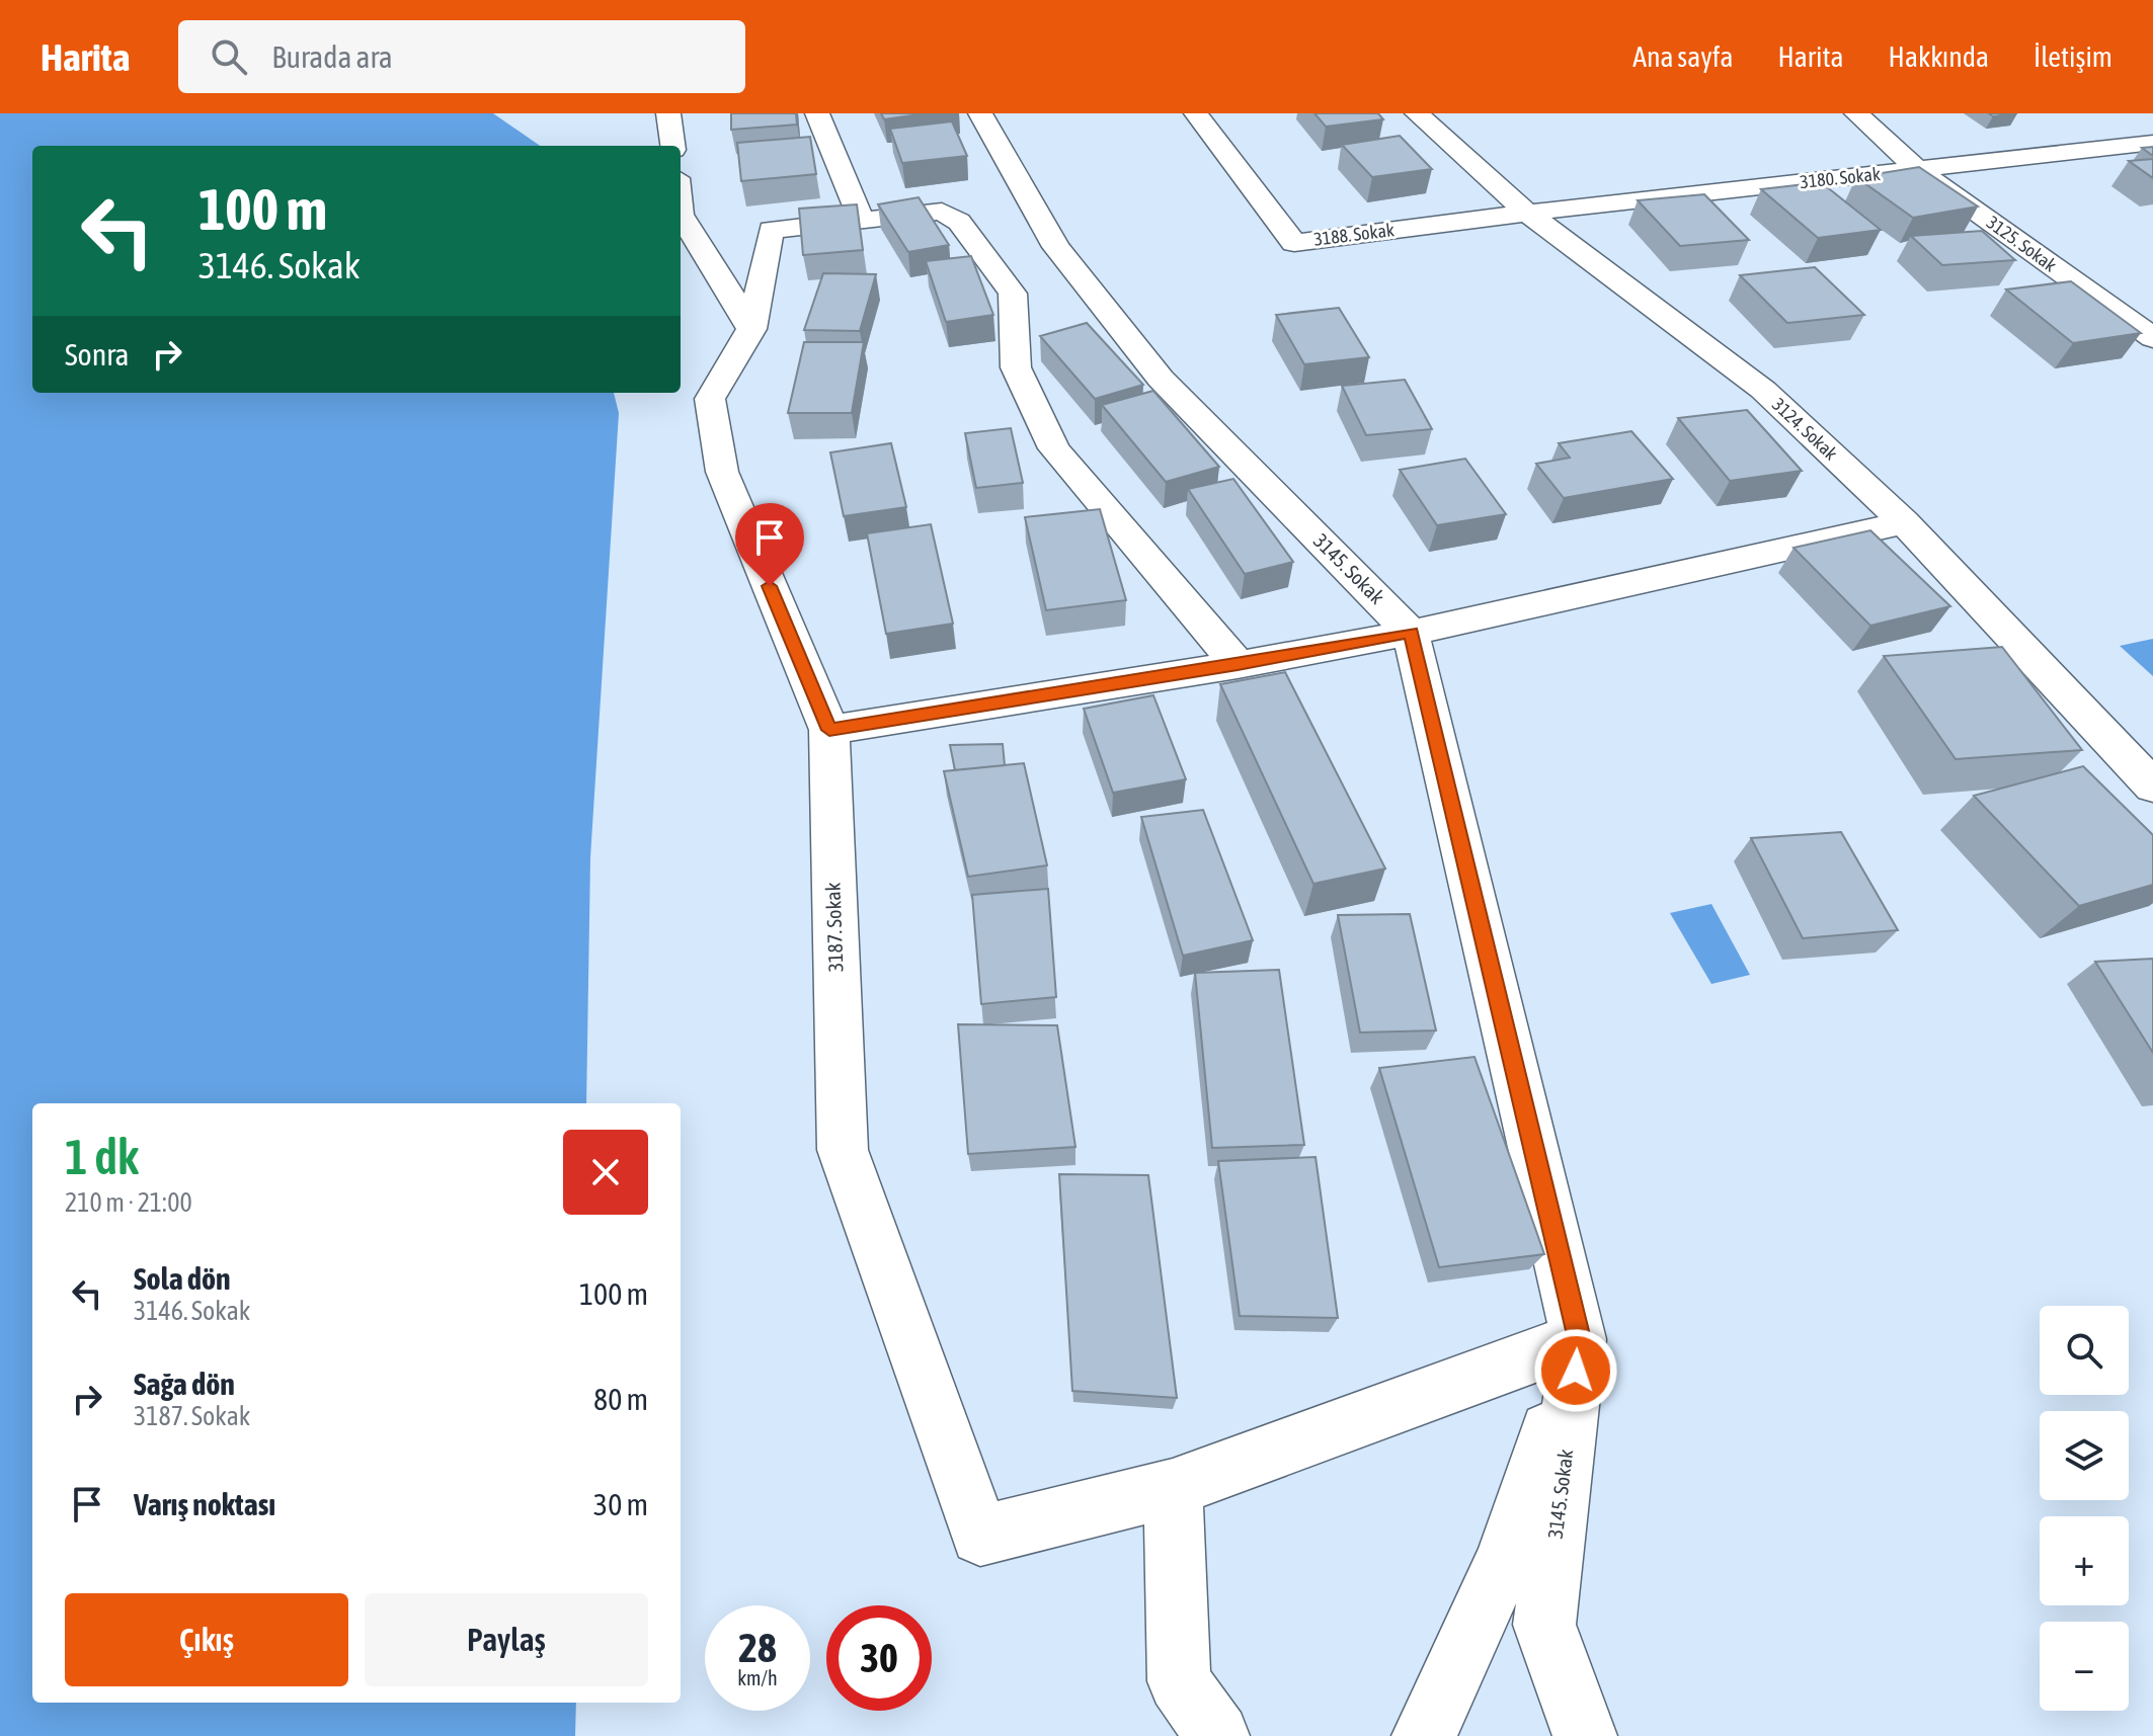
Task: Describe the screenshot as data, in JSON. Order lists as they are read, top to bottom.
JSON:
{
  "streets": {
    "street": [
      "3180. Sokak",
      "3188. Sokak",
      "3125. Sokak",
      "3124. Sokak",
      "3145. Sokak",
      "3187. Sokak"
    ]
  },
  "crossings": [
    ["3180. Sokak", "3188. Sokak"],
    ["3180. Sokak", "3125. Sokak"],
    ["3180. Sokak", "3124. Sokak"],
    ["3188. Sokak", "3124. Sokak"]
  ],
  "page": {
    "header": "Harita",
    "search": "Burada ara",
    "nav": [
      "Ana sayfa",
      "Harita",
      "Hakkında",
      "İletişim"
    ],
    "turn": ["100 m", "3146. Sokak"],
    "then": "Sonra",
    "heading": ["1 dk", "210 m · 21:00"],
    "list": [
      {
        "name": "Sola dön",
        "note": "3146. Sokak",
        "value": "100 m"
      },
      {
        "name": "Sağa dön",
        "note": "3187. Sokak",
        "value": "80 m"
      },
      {
        "name": "Varış noktası",
        "value": "30 m"
      }
    ],
    "map_buttons": ["+", "−"],
    "buttons": ["Çıkış", "Paylaş"],
    "speed": "28 km/h",
    "limit": "30"
  }
}
